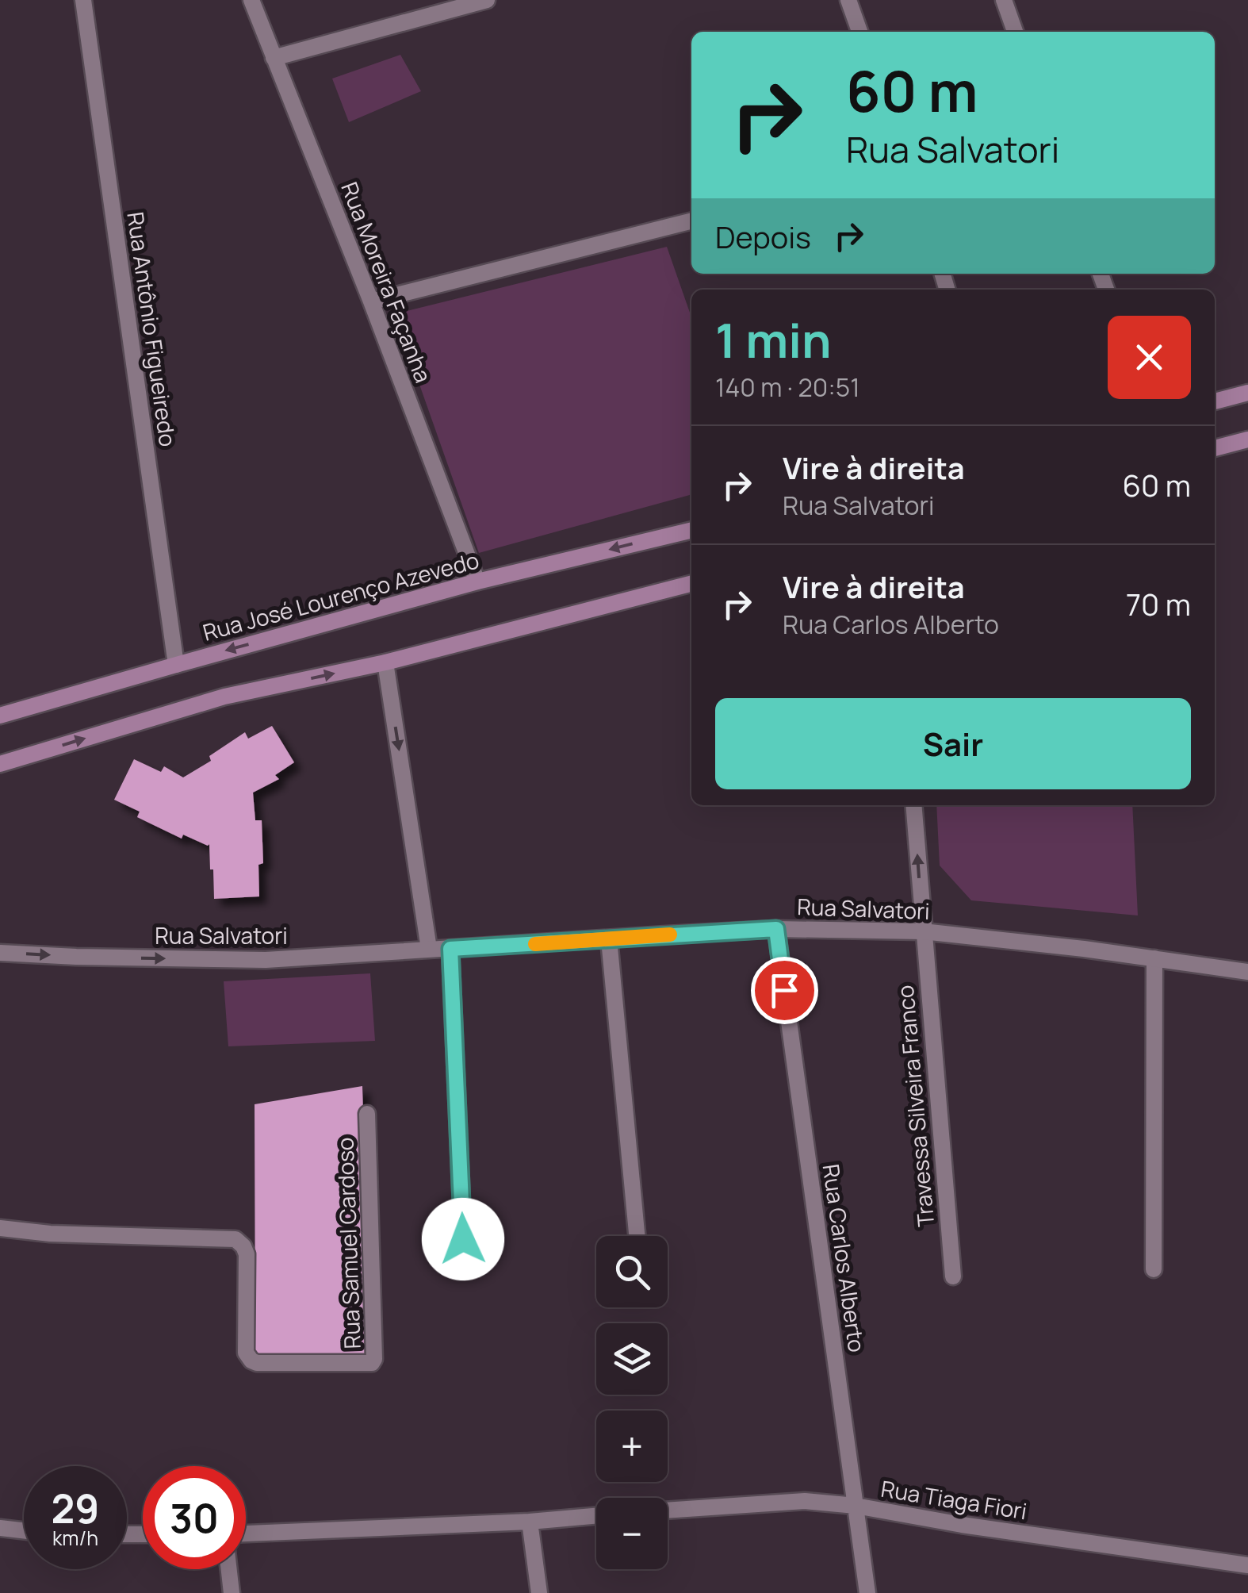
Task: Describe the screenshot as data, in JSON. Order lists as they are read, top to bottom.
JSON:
{
  "streets": {
    "main road": ["Rua José Lourenço Azevedo"],
    "street": [
      "Rua Moreira Façanha",
      "Rua Antônio Figueiredo",
      "Rua Salvatori",
      "Travessa Silveira Franco",
      "Rua Samuel Cardoso",
      "Rua Carlos Alberto",
      "Rua Tiaga Fiori"
    ]
  },
  "crossings": [
    ["Rua Moreira Façanha", "Rua José Lourenço Azevedo"],
    ["Rua Antônio Figueiredo", "Rua José Lourenço Azevedo"],
    ["Rua Salvatori", "Travessa Silveira Franco"],
    ["Rua Salvatori", "Rua Carlos Alberto"],
    ["Rua Carlos Alberto", "Rua Tiaga Fiori"]
  ],
  "page": {
    "turn": ["60 m", "Rua Salvatori"],
    "then": "Depois",
    "heading": ["1 min", "140 m · 20:51"],
    "list": [
      {
        "name": "Vire à direita",
        "note": "Rua Salvatori",
        "value": "60 m"
      },
      {
        "name": "Vire à direita",
        "note": "Rua Carlos Alberto",
        "value": "70 m"
      }
    ],
    "buttons": "Sair",
    "map_buttons": ["+", "−"],
    "speed": "29 km/h",
    "limit": "30"
  }
}
